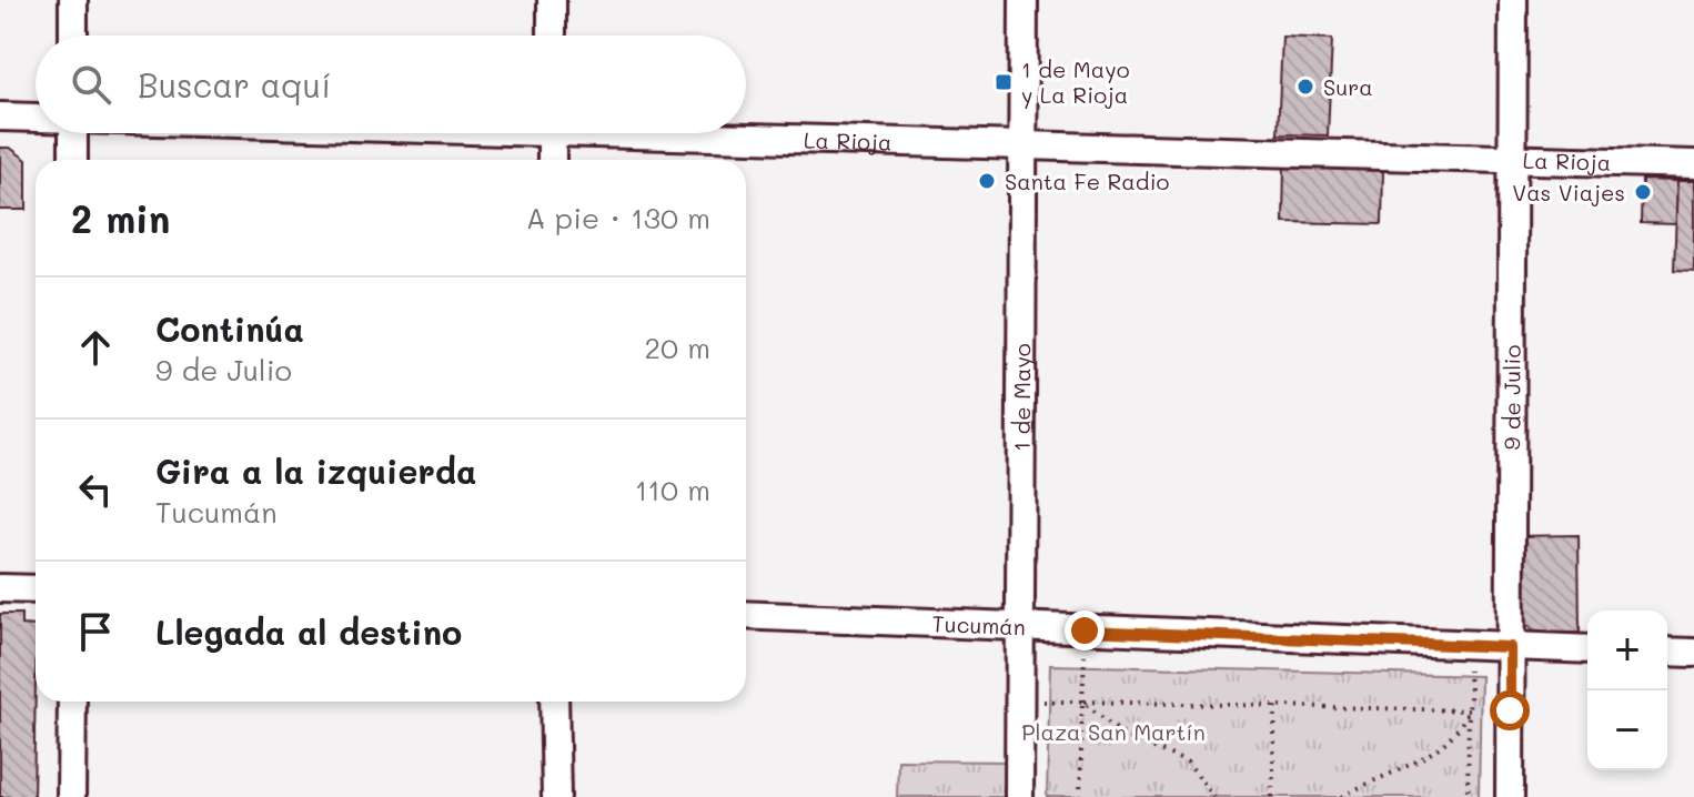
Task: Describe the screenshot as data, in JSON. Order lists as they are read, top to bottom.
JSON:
{
  "streets": {
    "street": [
      "La Rioja",
      "1 de Mayo",
      "9 de Julio",
      "Tucumán"
    ]
  },
  "crossings": [
    ["La Rioja", "1 de Mayo"],
    ["La Rioja", "9 de Julio"],
    ["1 de Mayo", "Tucumán"],
    ["9 de Julio", "Tucumán"]
  ],
  "parks": ["Plaza San Martín"],
  "places": {
    "transit": ["1 de Mayo y La Rioja"],
    "other": ["Sura", "Santa Fe Radio", "Vas Viajes"]
  },
  "page": {
    "search": "Buscar aquí",
    "heading": ["2 min", "A pie · 130 m"],
    "list": [
      ["Continúa", "9 de Julio", "20 m"],
      ["Gira a la izquierda", "Tucumán", "110 m"],
      "Llegada al destino"
    ],
    "map_buttons": ["+", "−"]
  }
}
